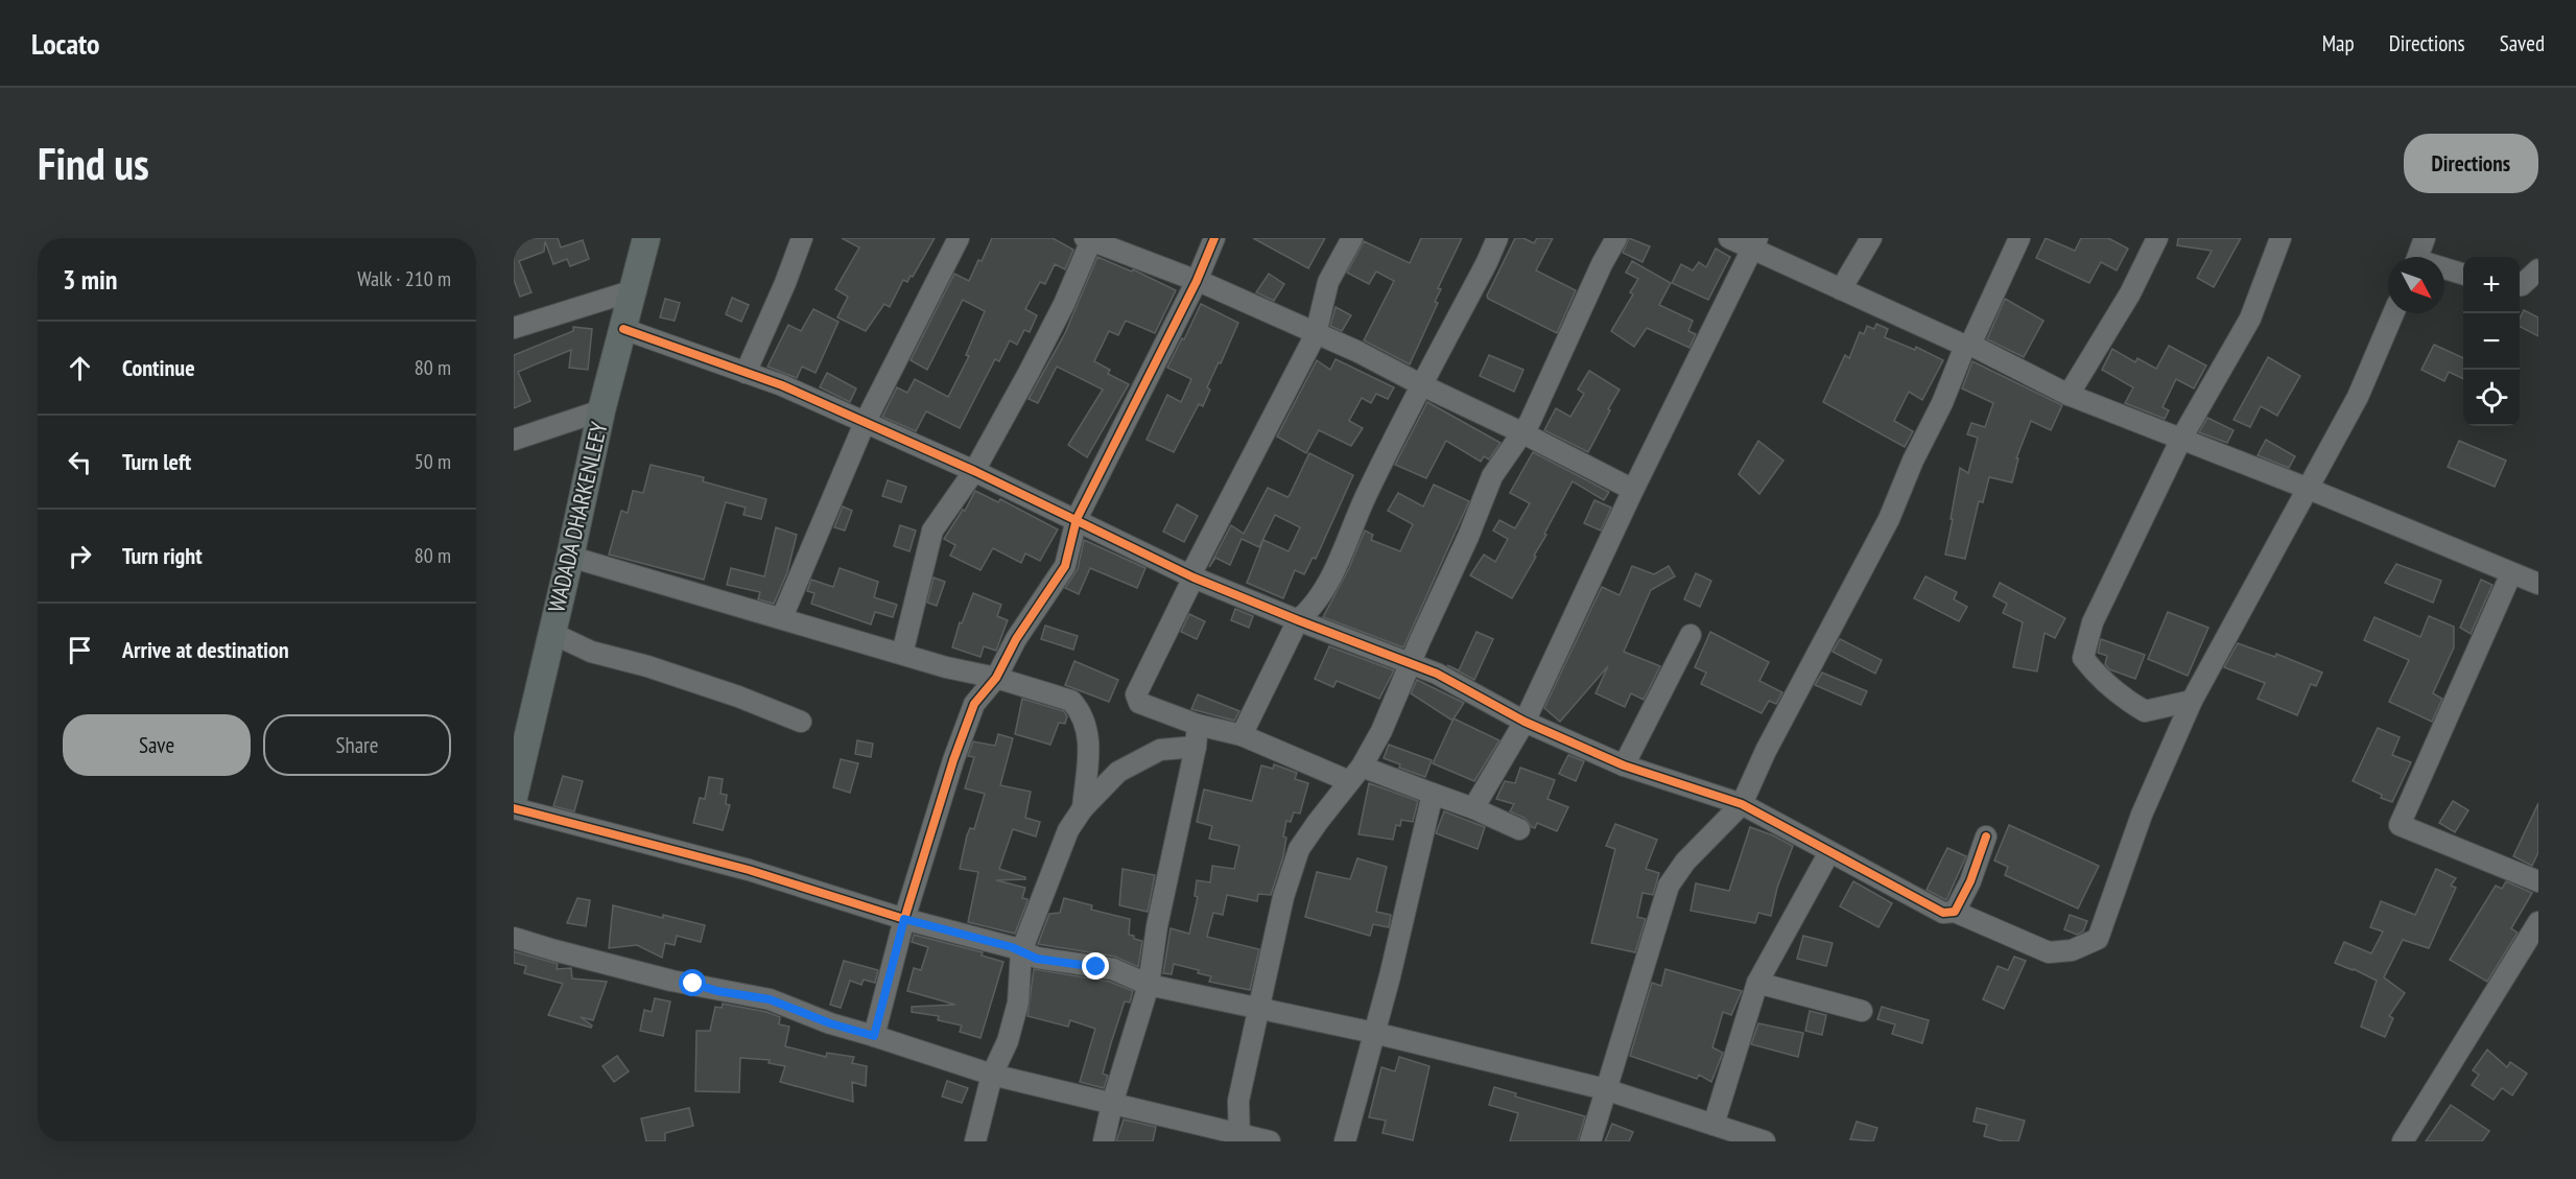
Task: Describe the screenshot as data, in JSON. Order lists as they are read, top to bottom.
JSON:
{
  "streets": {
    "main road": ["WADADA DHARKENLEEY"]
  },
  "north": "bottom right",
  "page": {
    "header": "Locato",
    "nav": ["Map", "Directions", "Saved"],
    "buttons": [
      "Directions",
      ["Save", "Share"]
    ],
    "title": "Find us",
    "heading": ["3 min", "Walk · 210 m"],
    "map_buttons": ["+", "−"],
    "list": [
      ["Continue", "80 m"],
      ["Turn left", "50 m"],
      ["Turn right", "80 m"],
      "Arrive at destination"
    ]
  }
}
